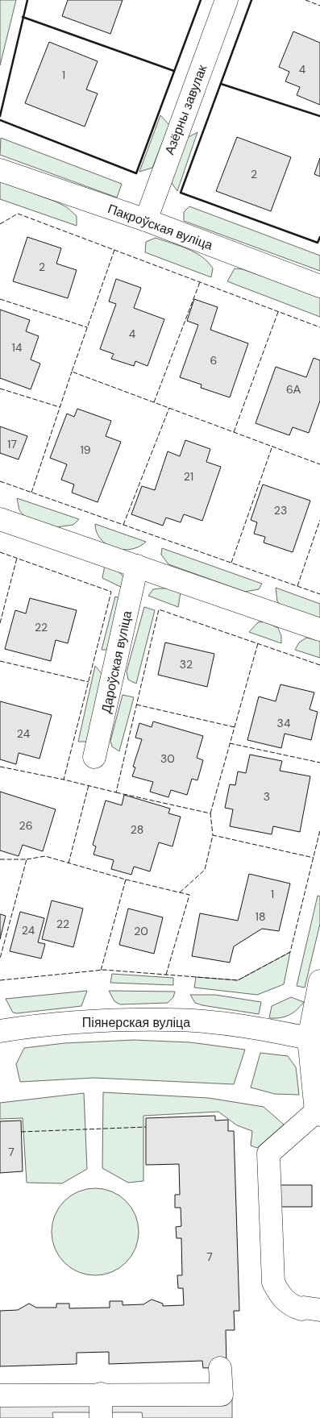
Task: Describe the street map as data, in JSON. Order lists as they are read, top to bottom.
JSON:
{
  "streets": {
    "street": [
      "Азёрны завулак",
      "Пакроўская вуліца",
      "Дароўская вуліца",
      "Піянерская вуліца"
    ]
  },
  "crossings": [
    ["Азёрны завулак", "Пакроўская вуліца"]
  ],
  "house_numbers": [
    "4",
    "1",
    "2",
    "2",
    "4",
    "14",
    "6",
    "6А",
    "17",
    "19",
    "21",
    "23",
    "22",
    "32",
    "34",
    "24",
    "30",
    "3",
    "26",
    "28",
    "1",
    "18",
    "22",
    "24",
    "20",
    "7",
    "7"
  ]
}
